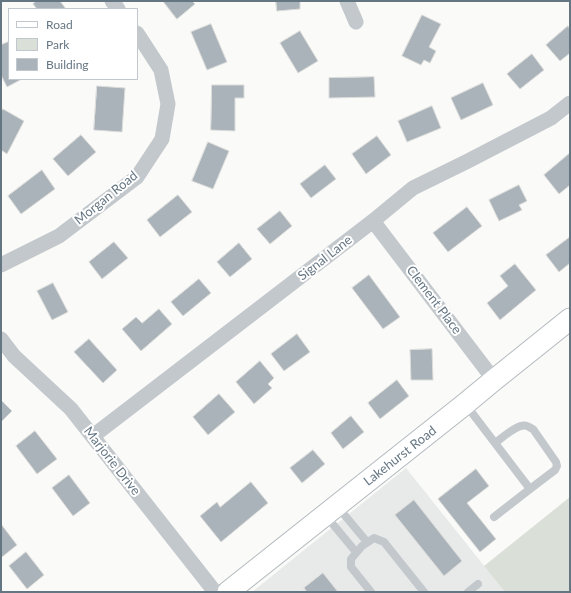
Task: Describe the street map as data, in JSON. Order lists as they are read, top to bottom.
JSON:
{
  "streets": {
    "main road": ["Lakehurst Road"],
    "street": [
      "Morgan Road",
      "Signal Lane",
      "Clement Place",
      "Marjorie Drive"
    ]
  },
  "crossings": [
    ["Signal Lane", "Clement Place"],
    ["Signal Lane", "Marjorie Drive"],
    ["Clement Place", "Lakehurst Road"]
  ],
  "legend": ["Road", "Park", "Building"]
}
